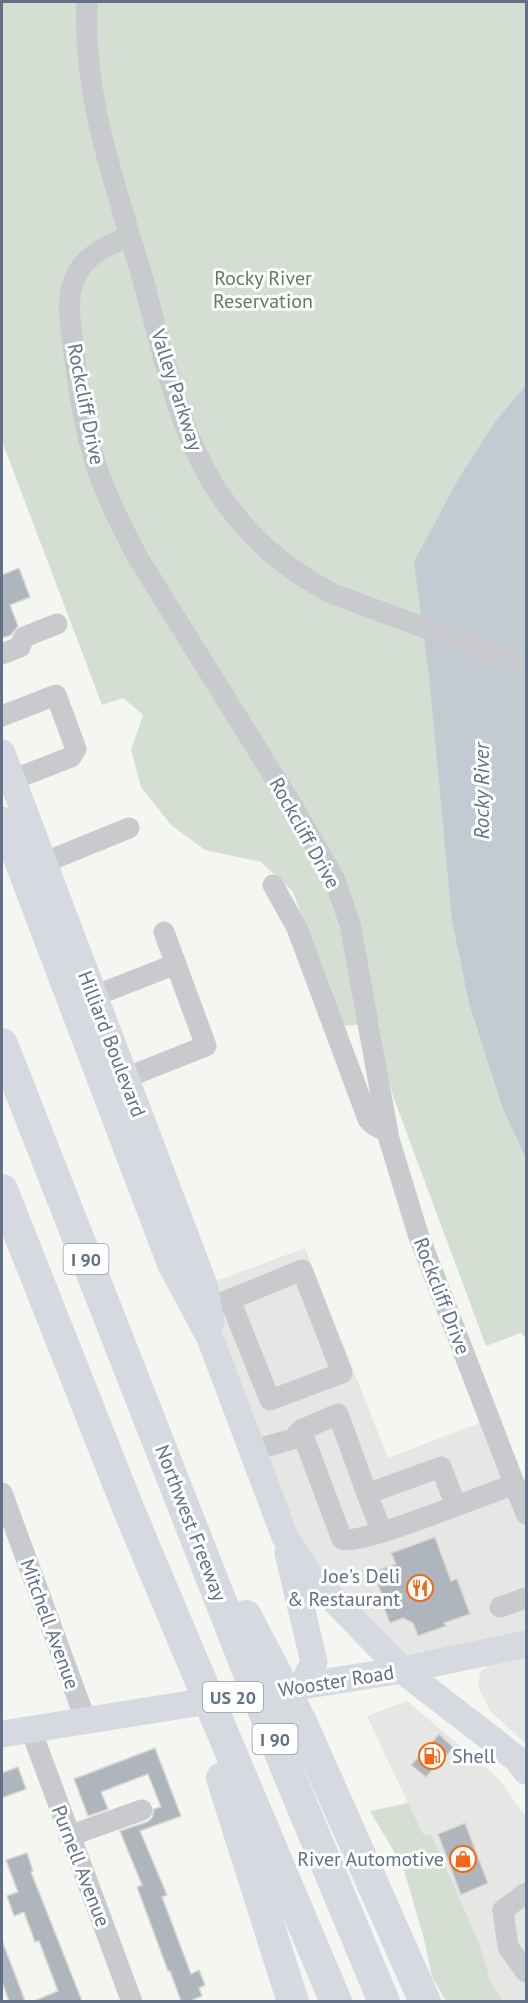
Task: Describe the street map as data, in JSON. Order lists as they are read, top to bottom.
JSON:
{
  "streets": {
    "highway": ["I 90", "Northwest Freeway"],
    "main road": ["Hilliard Boulevard", "Wooster Road", "US 20"],
    "street": [
      "Valley Parkway",
      "Rockcliff Drive",
      "Mitchell Avenue",
      "Purnell Avenue"
    ]
  },
  "crossings": [
    ["Valley Parkway", "Rockcliff Drive"],
    ["Hilliard Boulevard", "Wooster Road"],
    ["Mitchell Avenue", "Wooster Road"],
    ["Wooster Road", "Purnell Avenue"]
  ],
  "water": ["Rocky River"],
  "parks": ["Rocky River Reservation"],
  "places": {
    "restaurant": ["Joe's Deli & Restaurant"],
    "fuel station": ["Shell"],
    "shop": ["River Automotive"]
  }
}
